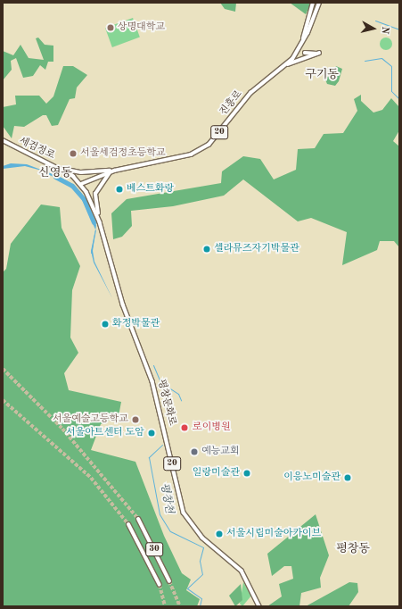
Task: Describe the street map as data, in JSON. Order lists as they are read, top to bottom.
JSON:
{
  "streets": {
    "highway": ["30"],
    "main road": [
      "진흥로",
      "20",
      "세검정로",
      "평창문화로"
    ]
  },
  "crossings": [
    ["진흥로", "세검정로"],
    ["진흥로", "평창문화로"],
    ["세검정로", "평창문화로"]
  ],
  "districts": ["구기동", "신영동", "평창동"],
  "water": ["평창천"],
  "places": [
    "상명대학교",
    "서울세검정초등학교",
    "베스트화랑",
    "셀라뮤즈자기박물관",
    "화정박물관",
    "서울예술고등학교",
    "로이병원",
    "서울아트센터 도암",
    "예능교회",
    "일랑미술관",
    "이응노미술관",
    "서울시립미술아카이브"
  ],
  "north": "right"
}
